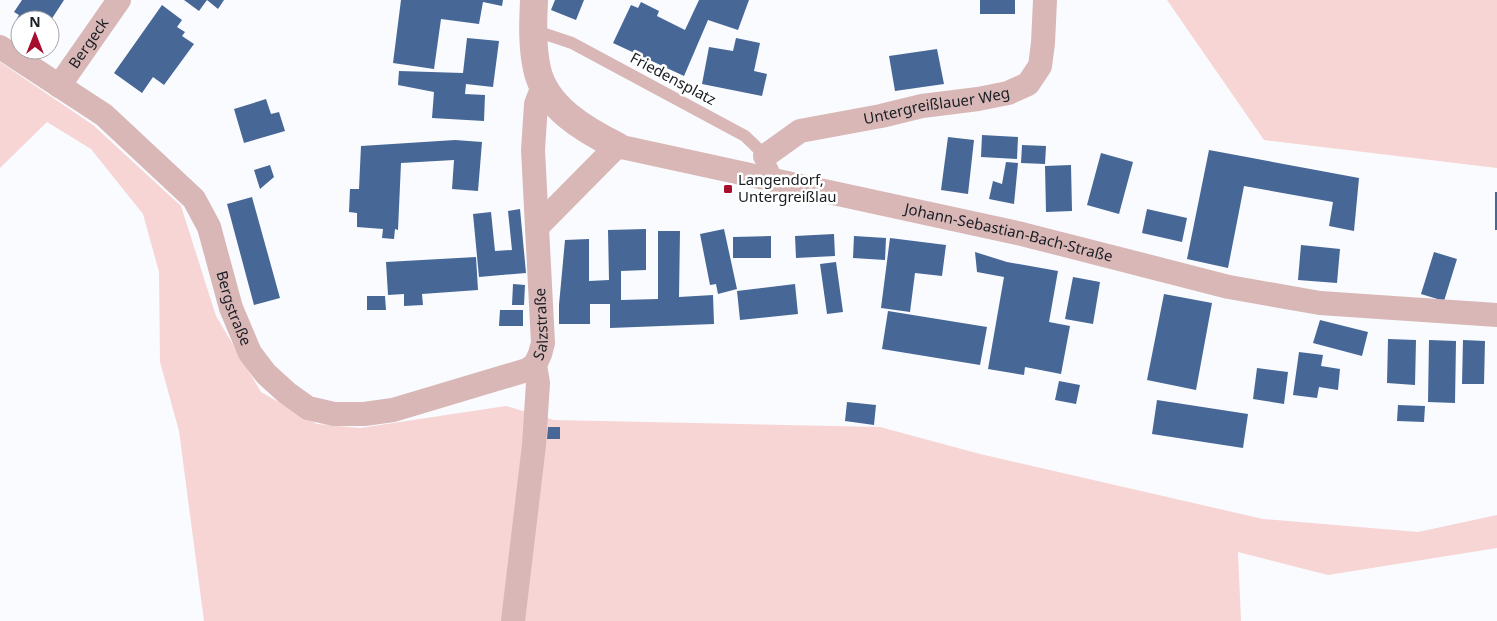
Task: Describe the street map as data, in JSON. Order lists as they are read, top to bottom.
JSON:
{
  "streets": {
    "street": [
      "Bergeck",
      "Untergreißlauer Weg",
      "Johann-Sebastian-Bach-Straße",
      "Bergstraße",
      "Salzstraße"
    ],
    "lane": ["Friedensplatz"]
  },
  "crossings": [
    ["Bergeck", "Bergstraße"],
    ["Friedensplatz", "Untergreißlauer Weg"],
    ["Friedensplatz", "Johann-Sebastian-Bach-Straße"],
    ["Johann-Sebastian-Bach-Straße", "Salzstraße"],
    ["Bergstraße", "Salzstraße"]
  ],
  "places": {
    "transit": ["Langendorf, Untergreißlau"]
  },
  "north": "top"
}
